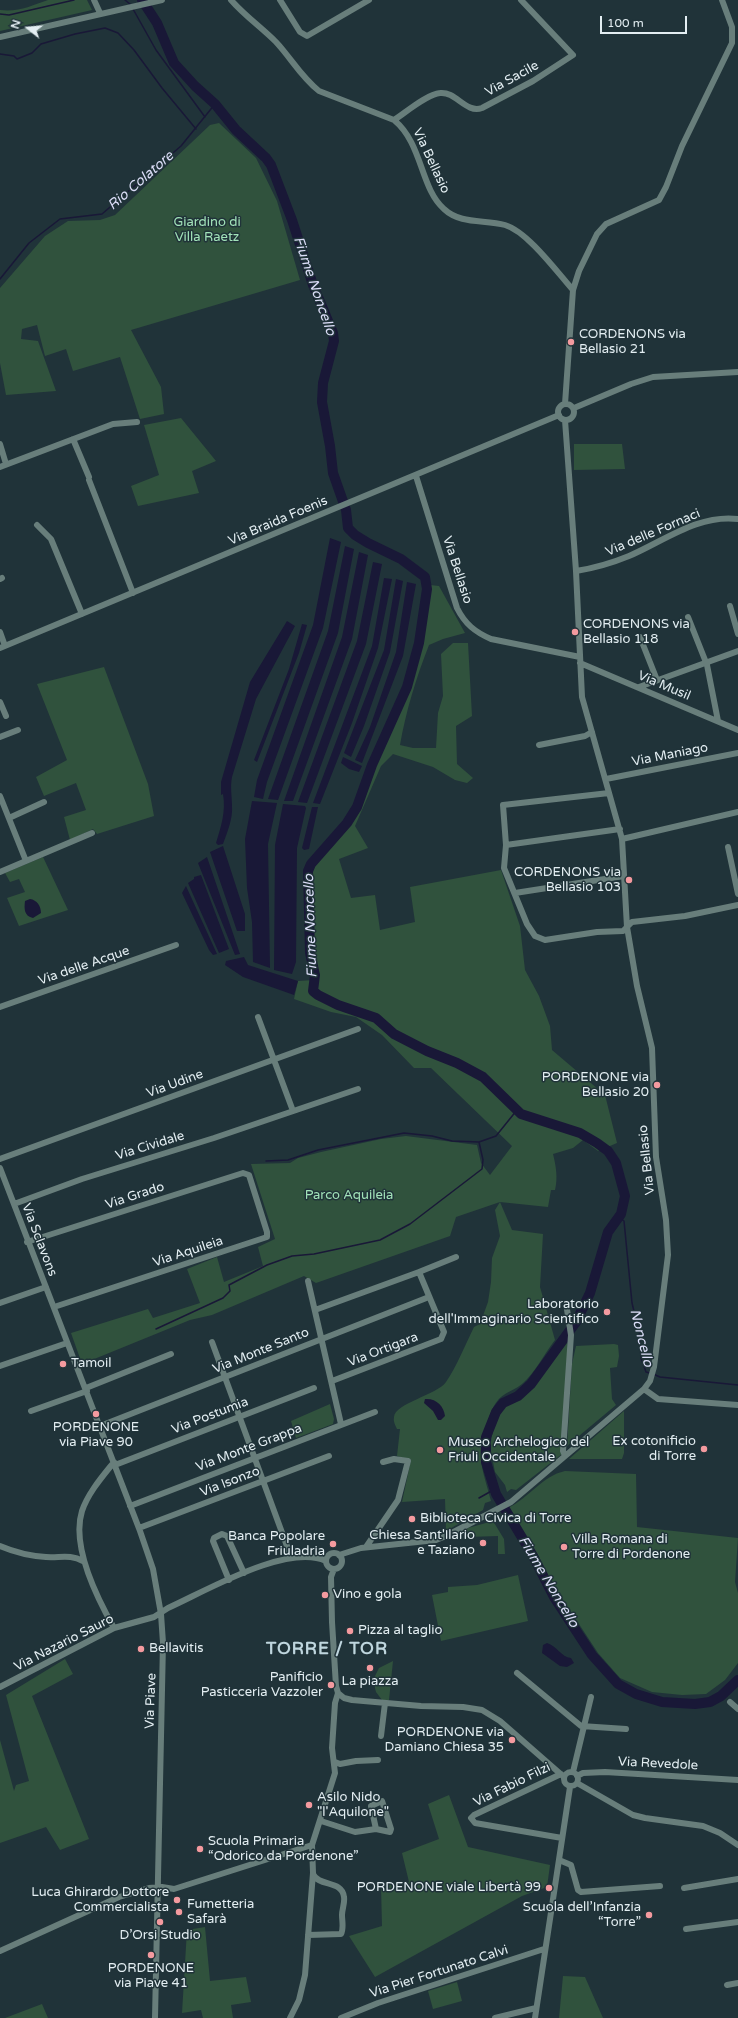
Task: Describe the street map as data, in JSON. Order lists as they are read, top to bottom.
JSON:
{
  "streets": {
    "street": [
      "Via Sacile",
      "Via Bellasio",
      "Via Braida Foenis",
      "Via delle Fornaci",
      "Via Musil",
      "Via Maniago",
      "Via delle Acque",
      "Via Udine",
      "Via Cividale",
      "Via Grado",
      "Via Sclavons",
      "Via Aquileia",
      "Via Ortigara",
      "Via Monte Santo",
      "Via Postumia",
      "Via Monte Grappa",
      "Via Isonzo",
      "Via Nazario Sauro",
      "Via Piave",
      "Via Revedole",
      "Via Fabio Filzi",
      "Via Pier Fortunato Calvi"
    ]
  },
  "crossings": [
    ["Via Sacile", "Via Bellasio"],
    ["Via Bellasio", "Via Braida Foenis"],
    ["Via Bellasio", "Via delle Fornaci"],
    ["Via Bellasio", "Via Musil"],
    ["Via Bellasio", "Via Maniago"],
    ["Via Bellasio", "Via Nazario Sauro"],
    ["Via Cividale", "Via Sclavons"],
    ["Via Grado", "Via Sclavons"],
    ["Via Grado", "Via Aquileia"],
    ["Via Sclavons", "Via Aquileia"],
    ["Via Sclavons", "Via Piave"],
    ["Via Ortigara", "Via Monte Santo"],
    ["Via Monte Santo", "Via Piave"],
    ["Via Postumia", "Via Piave"],
    ["Via Monte Grappa", "Via Piave"],
    ["Via Isonzo", "Via Piave"],
    ["Via Nazario Sauro", "Via Piave"],
    ["Via Revedole", "Via Fabio Filzi"]
  ],
  "districts": ["TORRE / TOR"],
  "water": ["Rio Colatore", "Fiume Noncello", "Noncello"],
  "parks": ["Giardino di Villa Raetz", "Parco Aquileia"],
  "places": [
    "CORDENONS via Bellasio 21",
    "CORDENONS via Bellasio 118",
    "CORDENONS via Bellasio 103",
    "PORDENONE via Bellasio 20",
    "Laboratorio dell'Immaginario Scientifico",
    "Tamoil",
    "PORDENONE via Piave 90",
    "Ex cotonificio di Torre",
    "Museo Archelogico del Friuli Occidentale",
    "Biblioteca Civica di Torre",
    "Chiesa Sant'Ilario e Taziano",
    "Banca Popolare Friuladria",
    "Villa Romana di Torre di Pordenone",
    "Vino e gola",
    "Pizza al taglio",
    "Bellavitis",
    "La piazza",
    "Panificio Pasticceria Vazzoler",
    "PORDENONE via Damiano Chiesa 35",
    "Asilo Nido \"l'Aquilone\"",
    "Scuola Primaria “Odorico da Pordenone”",
    "PORDENONE viale Libertà 99",
    "Luca Ghirardo Dottore Commercialista",
    "Fumetteria Safarà",
    "Scuola dell’Infanzia “Torre”",
    "D’Orsi Studio",
    "PORDENONE via Piave 41"
  ],
  "scale_bar": "100 m",
  "north": "left"
}
